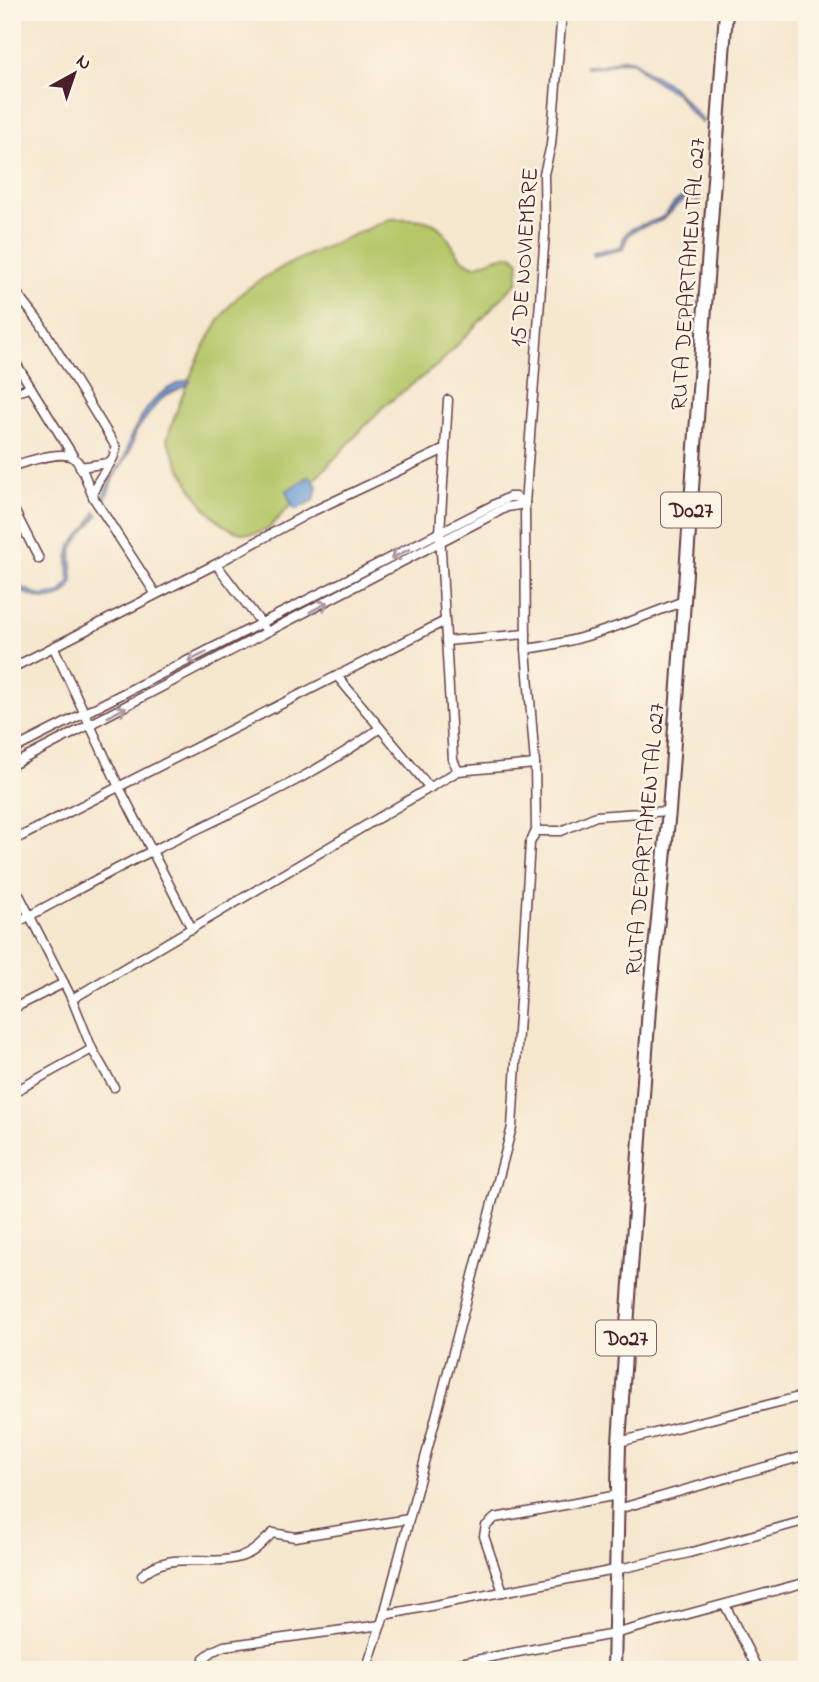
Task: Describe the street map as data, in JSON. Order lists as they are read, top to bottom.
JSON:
{
  "streets": {
    "main road": ["RUTA DEPARTAMENTAL 027", "D027"],
    "street": ["15 DE NOVIEMBRE"]
  },
  "north": "top right"
}
